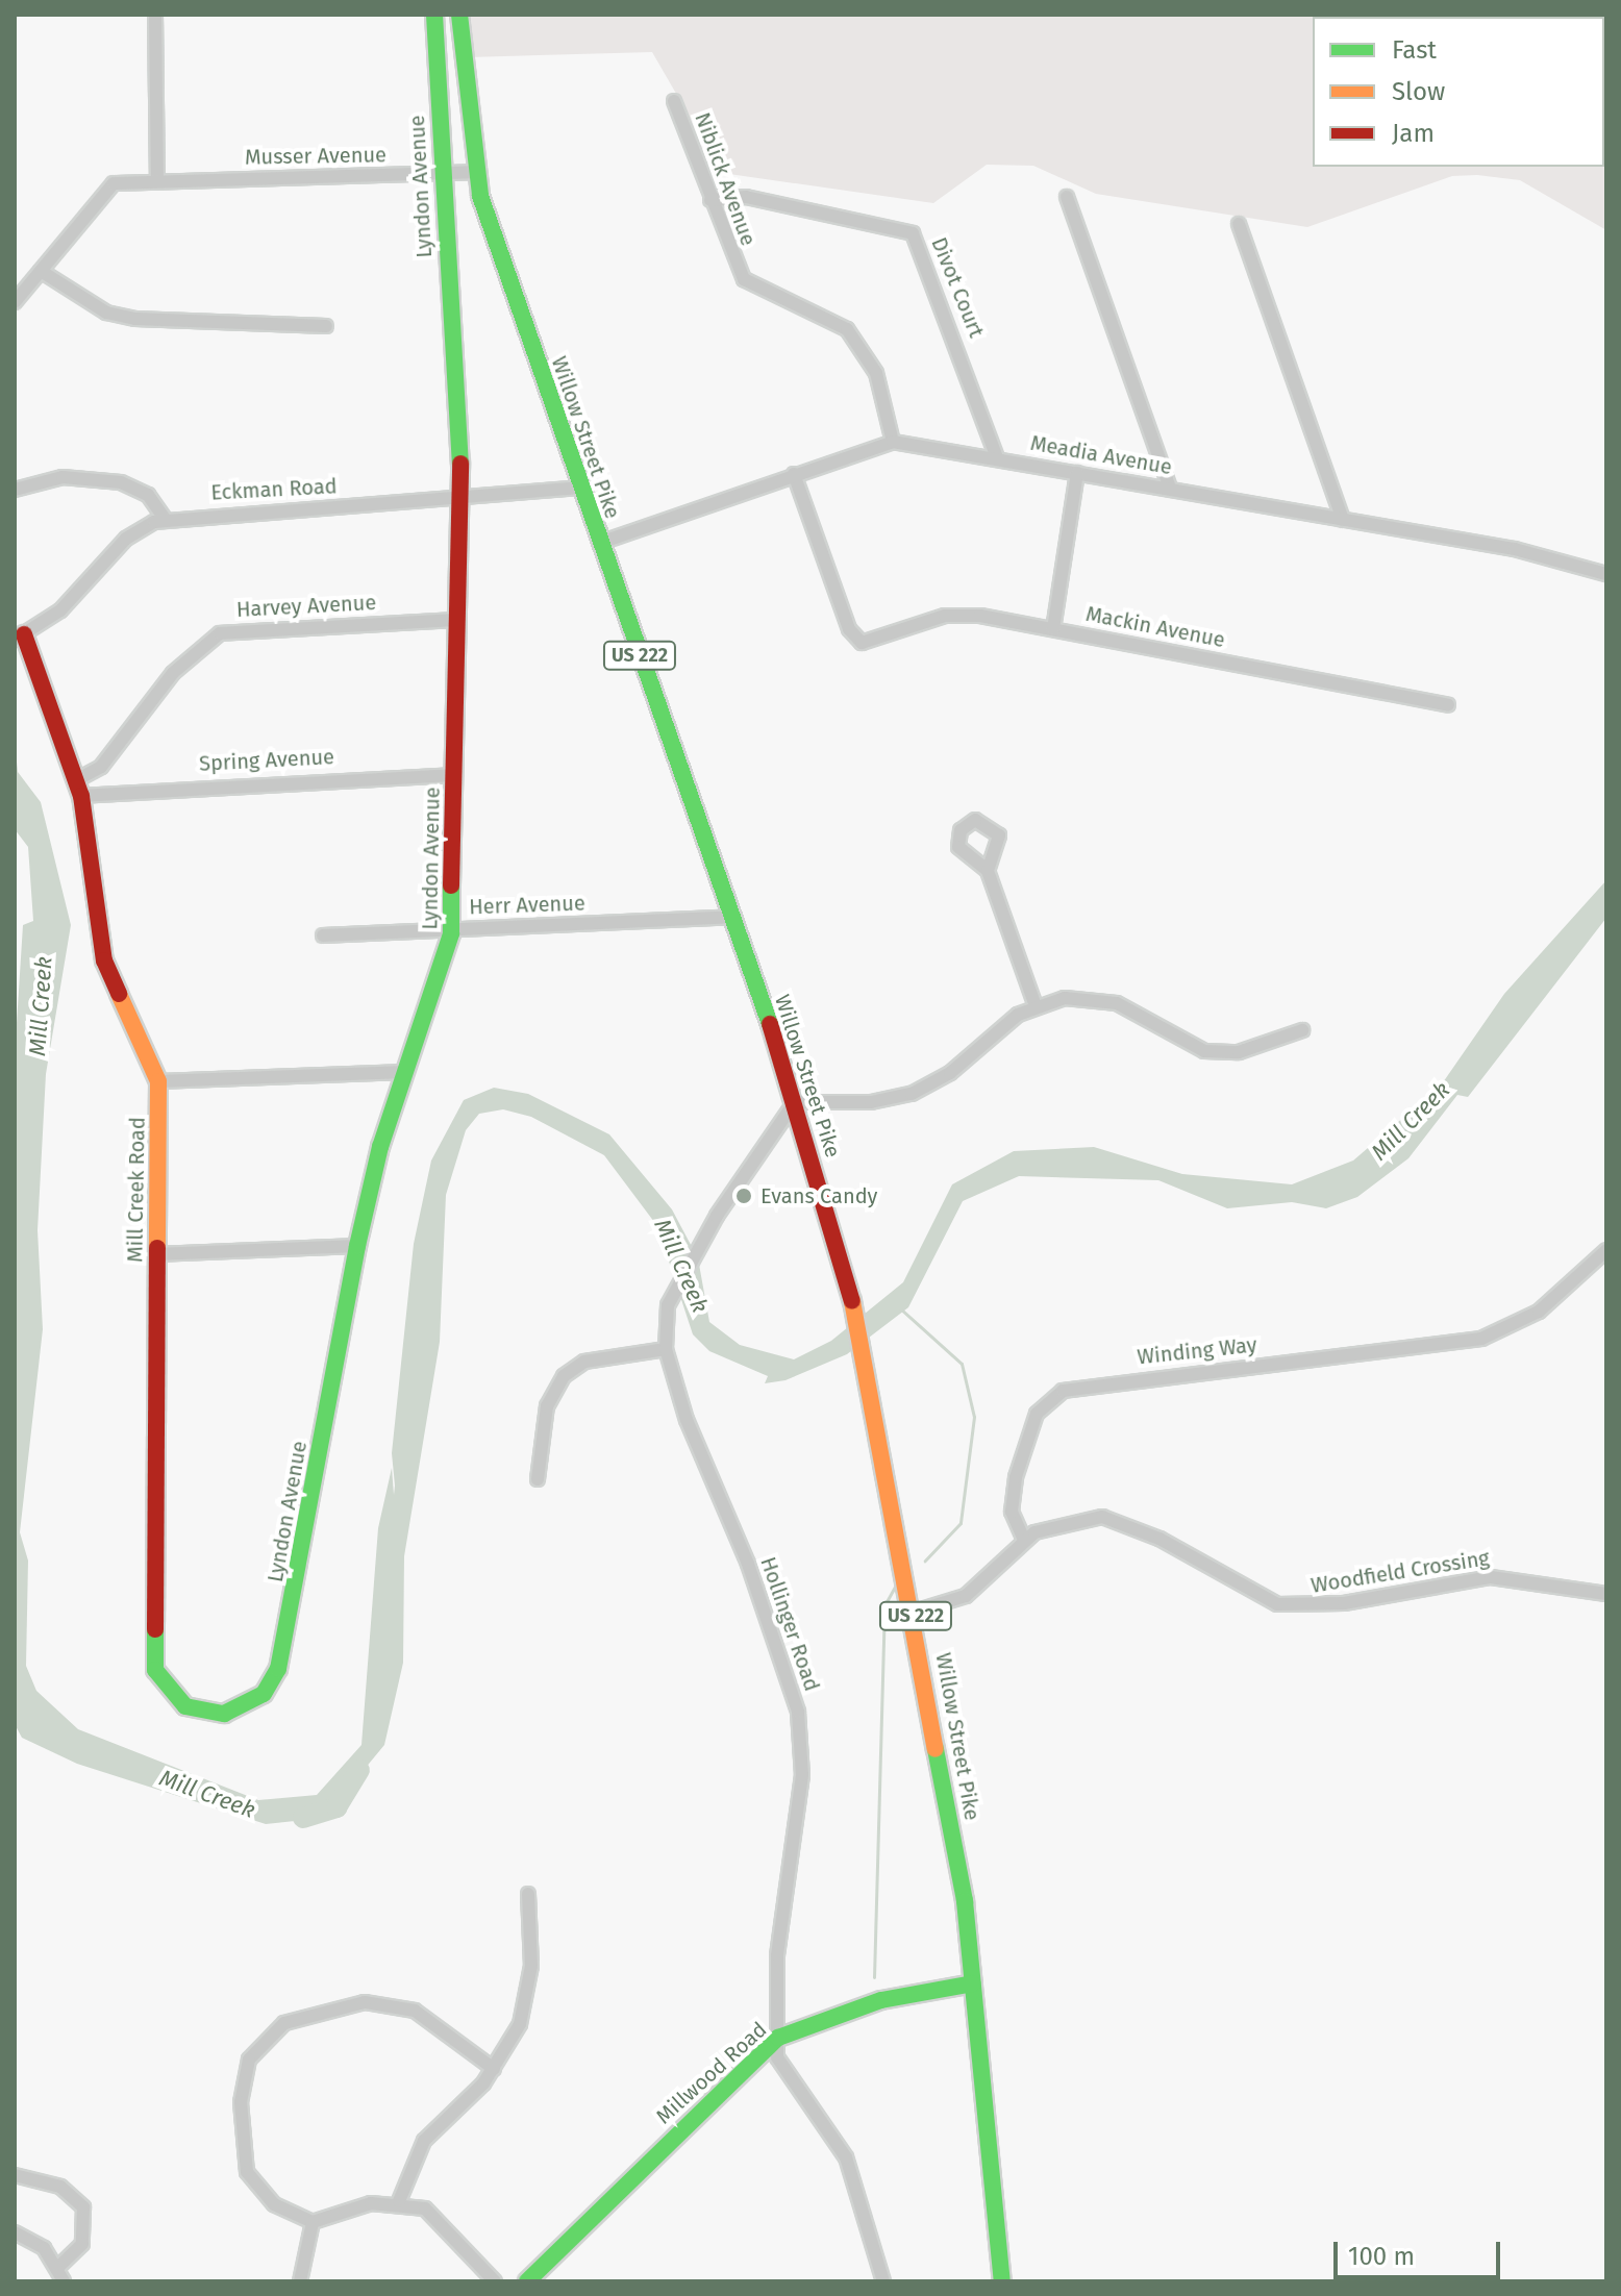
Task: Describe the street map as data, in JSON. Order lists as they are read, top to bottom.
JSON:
{
  "streets": {
    "main road": [
      "Lyndon Avenue",
      "Willow Street Pike",
      "US 222",
      "Mill Creek Road",
      "Millwood Road"
    ],
    "street": [
      "Musser Avenue",
      "Niblick Avenue",
      "Divot Court",
      "Meadia Avenue",
      "Eckman Road",
      "Harvey Avenue",
      "Mackin Avenue",
      "Spring Avenue",
      "Herr Avenue",
      "Winding Way",
      "Woodfield Crossing",
      "Hollinger Road"
    ]
  },
  "crossings": [
    ["Musser Avenue", "Lyndon Avenue"],
    ["Musser Avenue", "Willow Street Pike"],
    ["Niblick Avenue", "Divot Court"],
    ["Niblick Avenue", "Meadia Avenue"],
    ["Lyndon Avenue", "Eckman Road"],
    ["Lyndon Avenue", "Harvey Avenue"],
    ["Lyndon Avenue", "Spring Avenue"],
    ["Lyndon Avenue", "Herr Avenue"],
    ["Lyndon Avenue", "Mill Creek Road"],
    ["Divot Court", "Meadia Avenue"],
    ["Willow Street Pike", "Meadia Avenue"],
    ["Willow Street Pike", "Eckman Road"],
    ["Willow Street Pike", "Herr Avenue"],
    ["Willow Street Pike", "Hollinger Road"],
    ["Willow Street Pike", "Millwood Road"],
    ["Meadia Avenue", "Mackin Avenue"],
    ["Eckman Road", "Mill Creek Road"],
    ["Harvey Avenue", "Spring Avenue"],
    ["Harvey Avenue", "Mill Creek Road"],
    ["Spring Avenue", "Mill Creek Road"],
    ["Winding Way", "Woodfield Crossing"],
    ["Hollinger Road", "Millwood Road"]
  ],
  "water": ["Mill Creek"],
  "places": ["Evans Candy"],
  "legend": ["Fast", "Slow", "Jam"],
  "scale_bar": "100 m"
}
